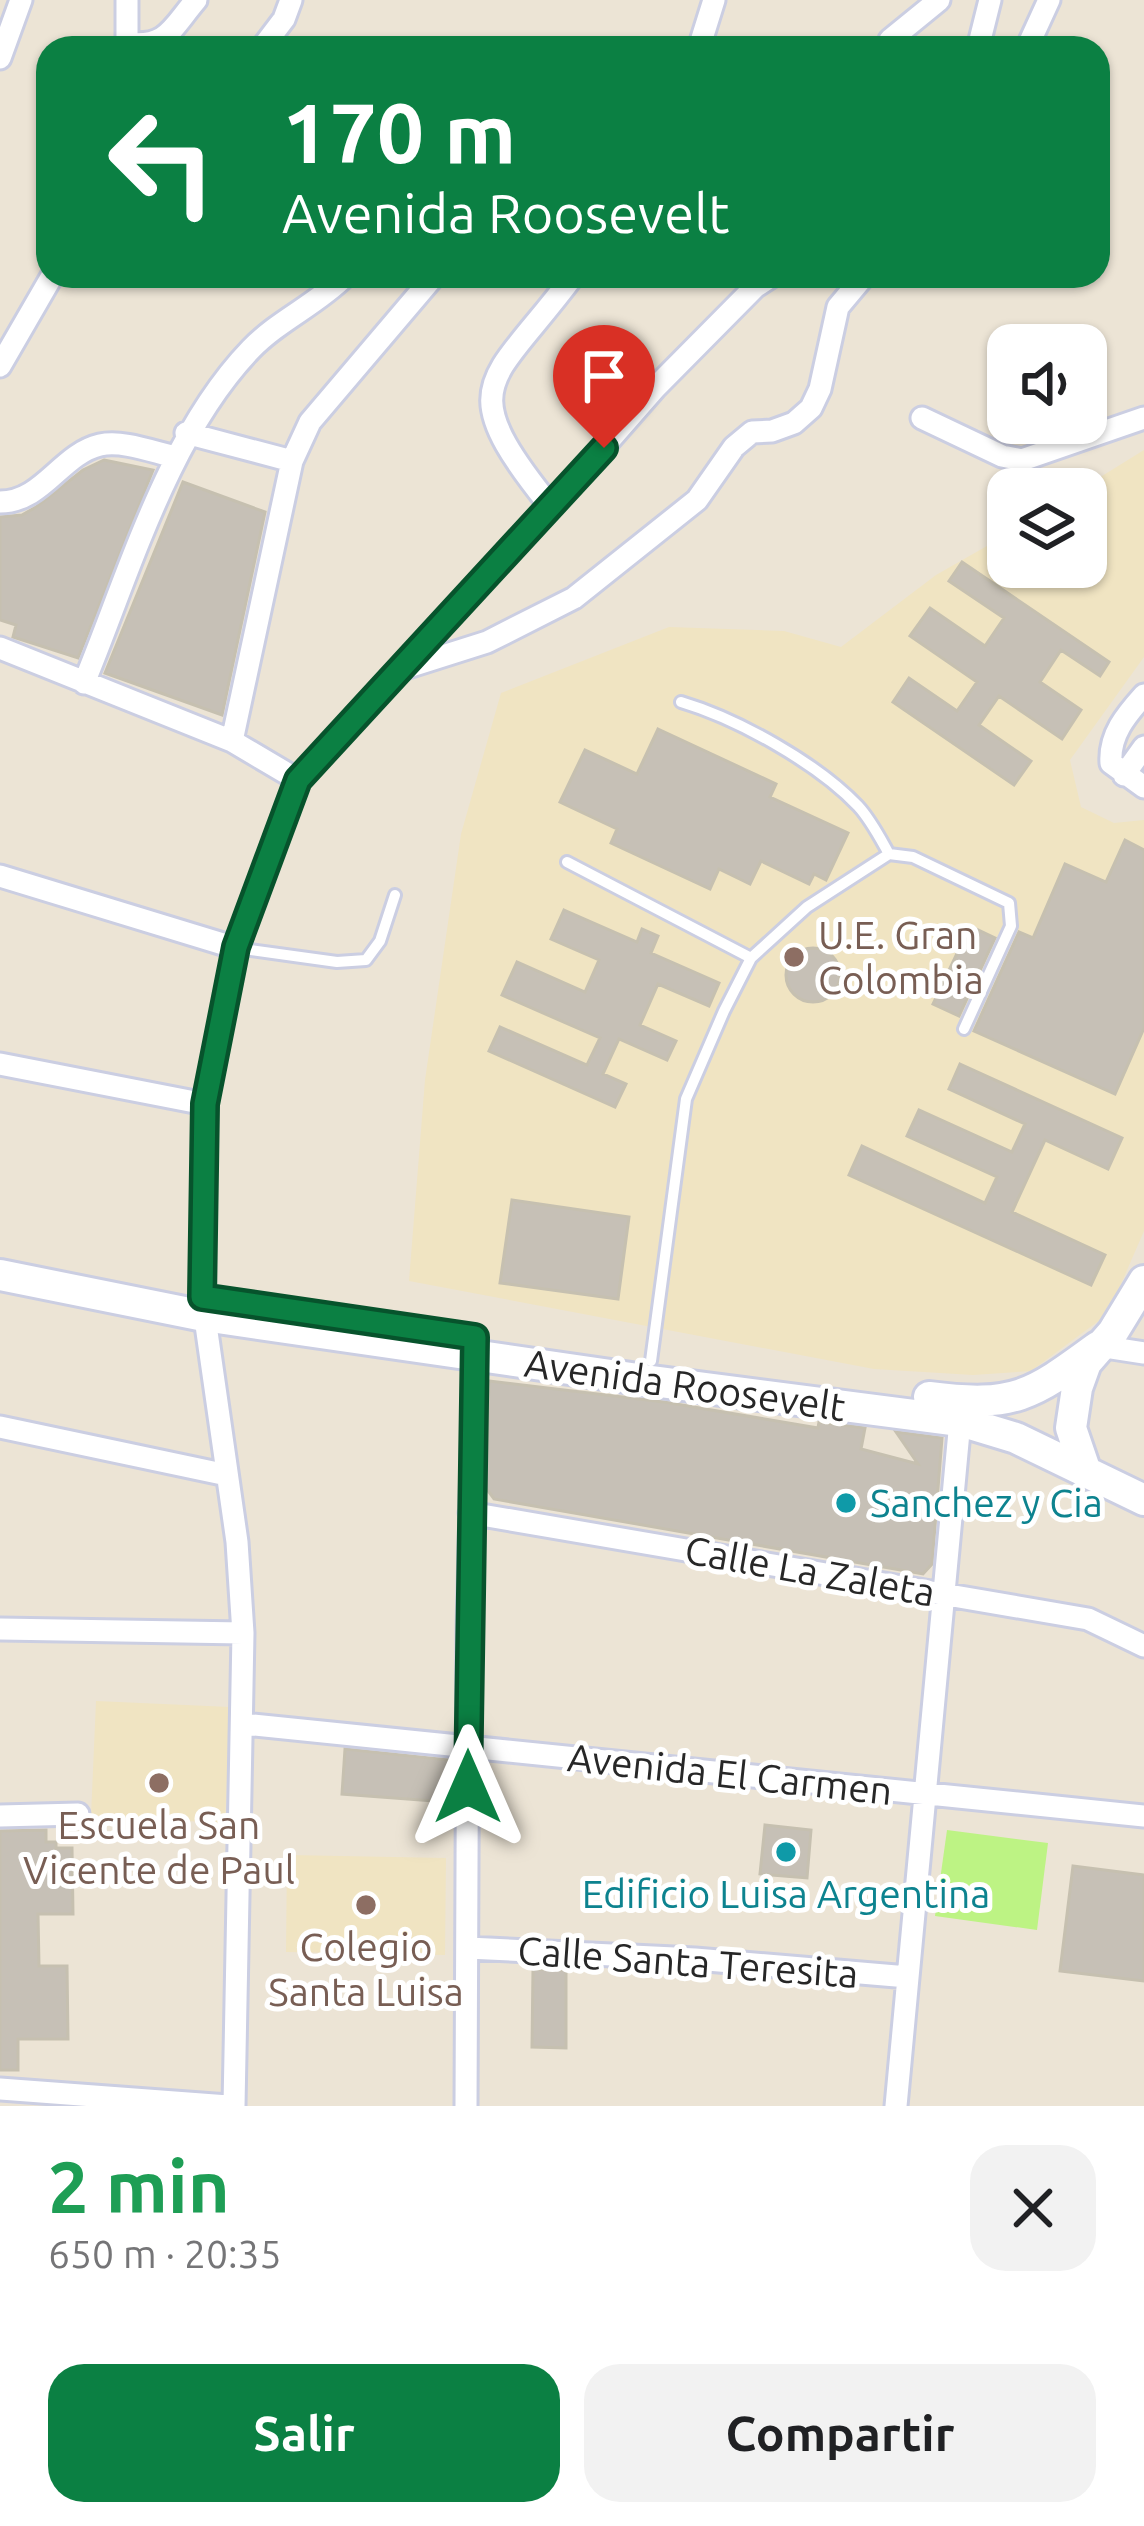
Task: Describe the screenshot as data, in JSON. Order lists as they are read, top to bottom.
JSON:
{
  "streets": {
    "street": [
      "Avenida Roosevelt",
      "Calle La Zaleta",
      "Avenida El Carmen",
      "Calle Santa Teresita"
    ]
  },
  "places": [
    "U.E. Gran Colombia",
    "Sanchez y Cia",
    "Escuela San Vicente de Paul",
    "Edificio Luisa Argentina",
    "Colegio Santa Luisa"
  ],
  "page": {
    "turn": ["170 m", "Avenida Roosevelt"],
    "heading": ["2 min", "650 m · 20:35"],
    "buttons": ["Salir", "Compartir"]
  }
}
